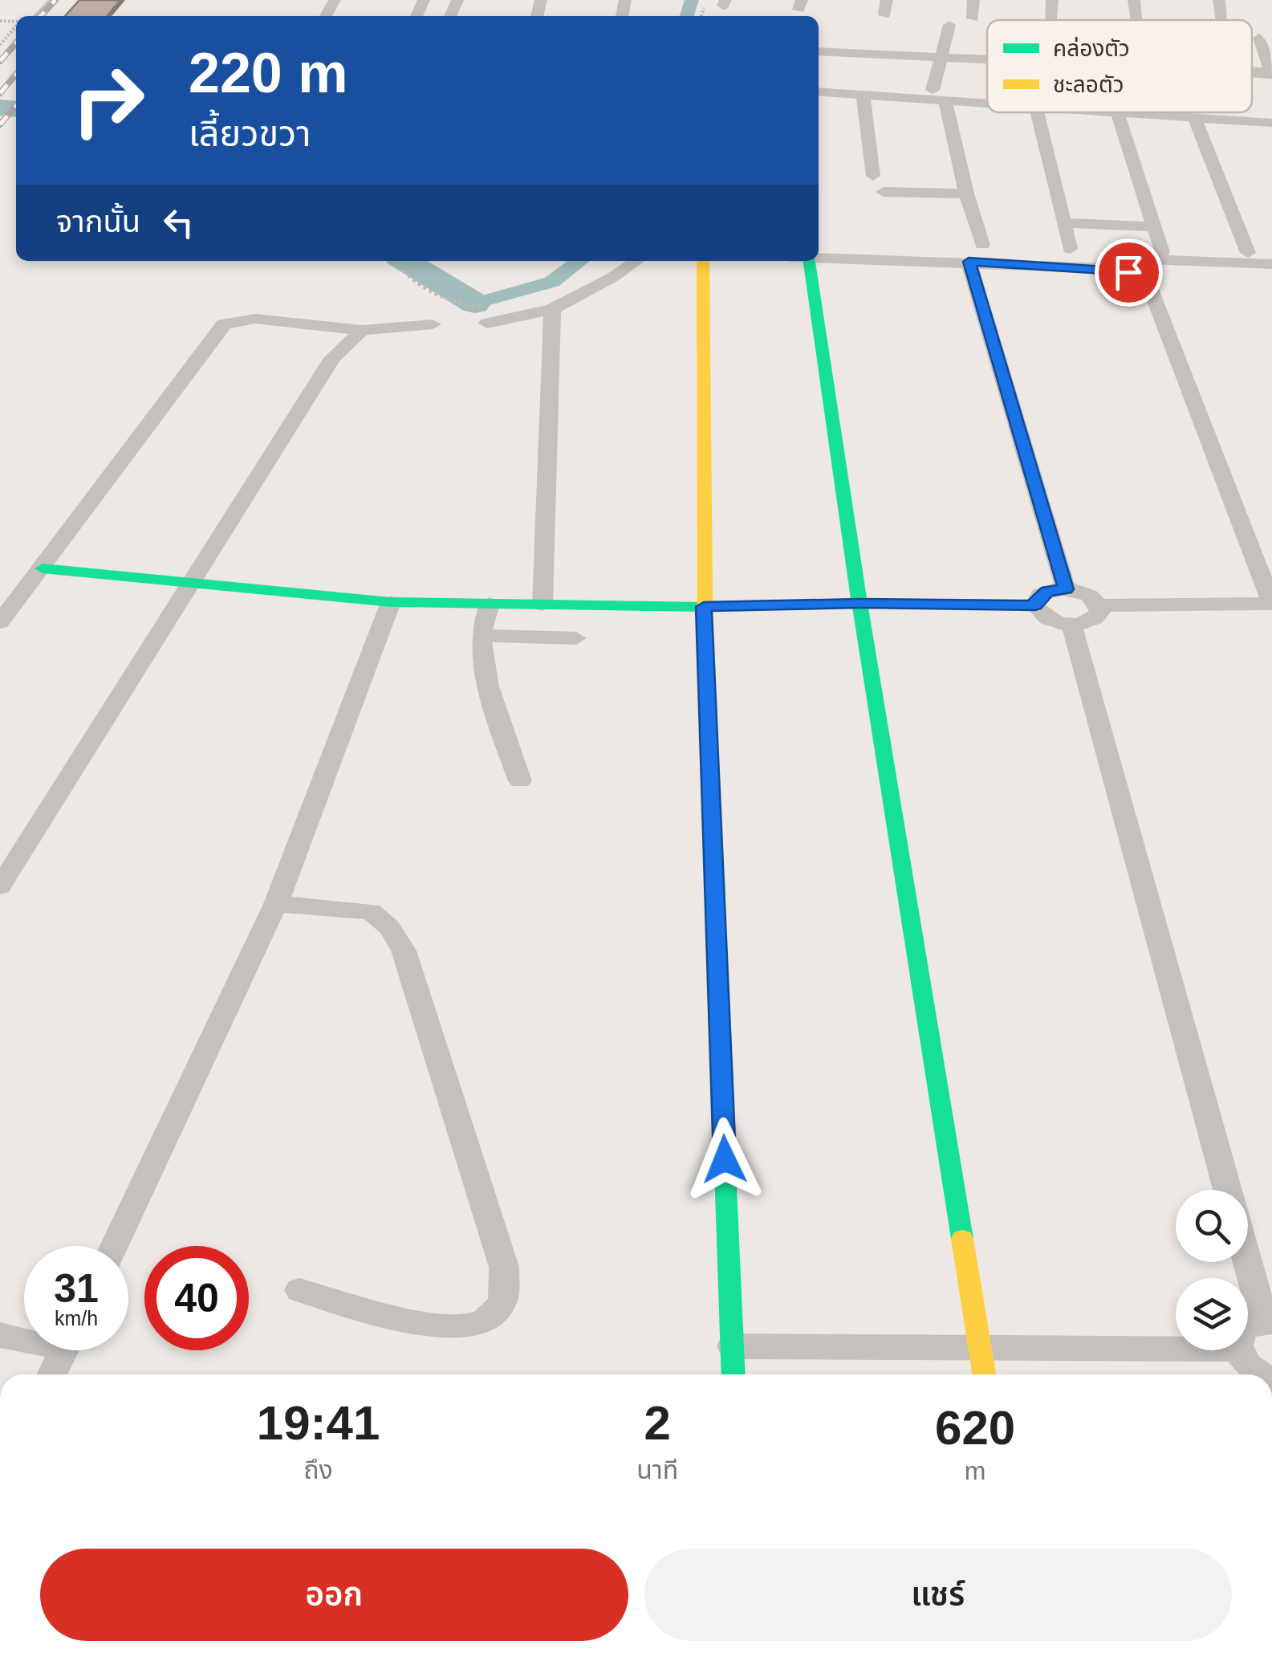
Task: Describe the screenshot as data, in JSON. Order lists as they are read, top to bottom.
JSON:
{
  "legend": ["คล่องตัว", "ชะลอตัว"],
  "page": {
    "turn": ["220 m", "เลี้ยวขวา"],
    "then": "จากนั้น",
    "speed": "31 km/h",
    "limit": "40",
    "eta": [
      "19:41",
      "ถึง",
      "2",
      "นาที",
      "620",
      "m"
    ],
    "buttons": ["ออก", "แชร์"]
  }
}
